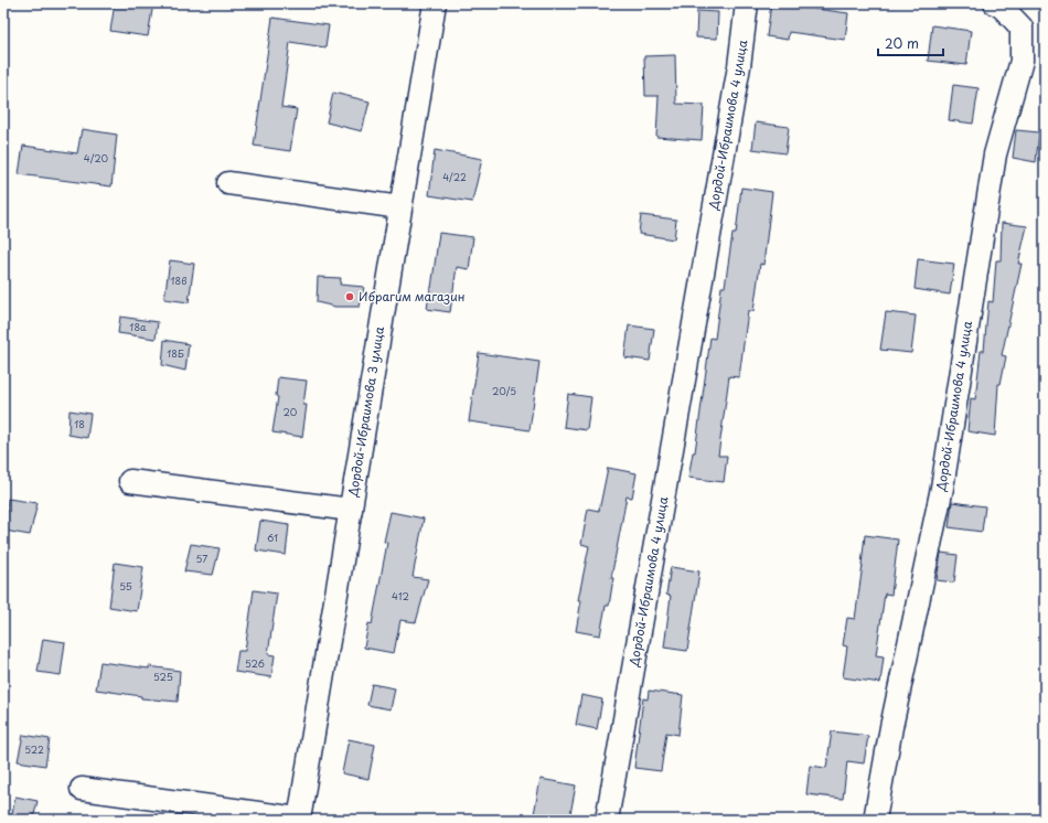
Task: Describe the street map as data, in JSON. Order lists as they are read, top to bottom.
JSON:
{
  "streets": {
    "street": ["Дордой-Ибраимова 4 улица", "Дордой-Ибраимова 3 улица"]
  },
  "places": ["Ибрагим магазин"],
  "house_numbers": [
    "4/20",
    "4/22",
    "18в",
    "18а",
    "18Б",
    "20/5",
    "20",
    "18",
    "61",
    "57",
    "55",
    "412",
    "526",
    "525",
    "522"
  ],
  "scale_bar": "20 m"
}
